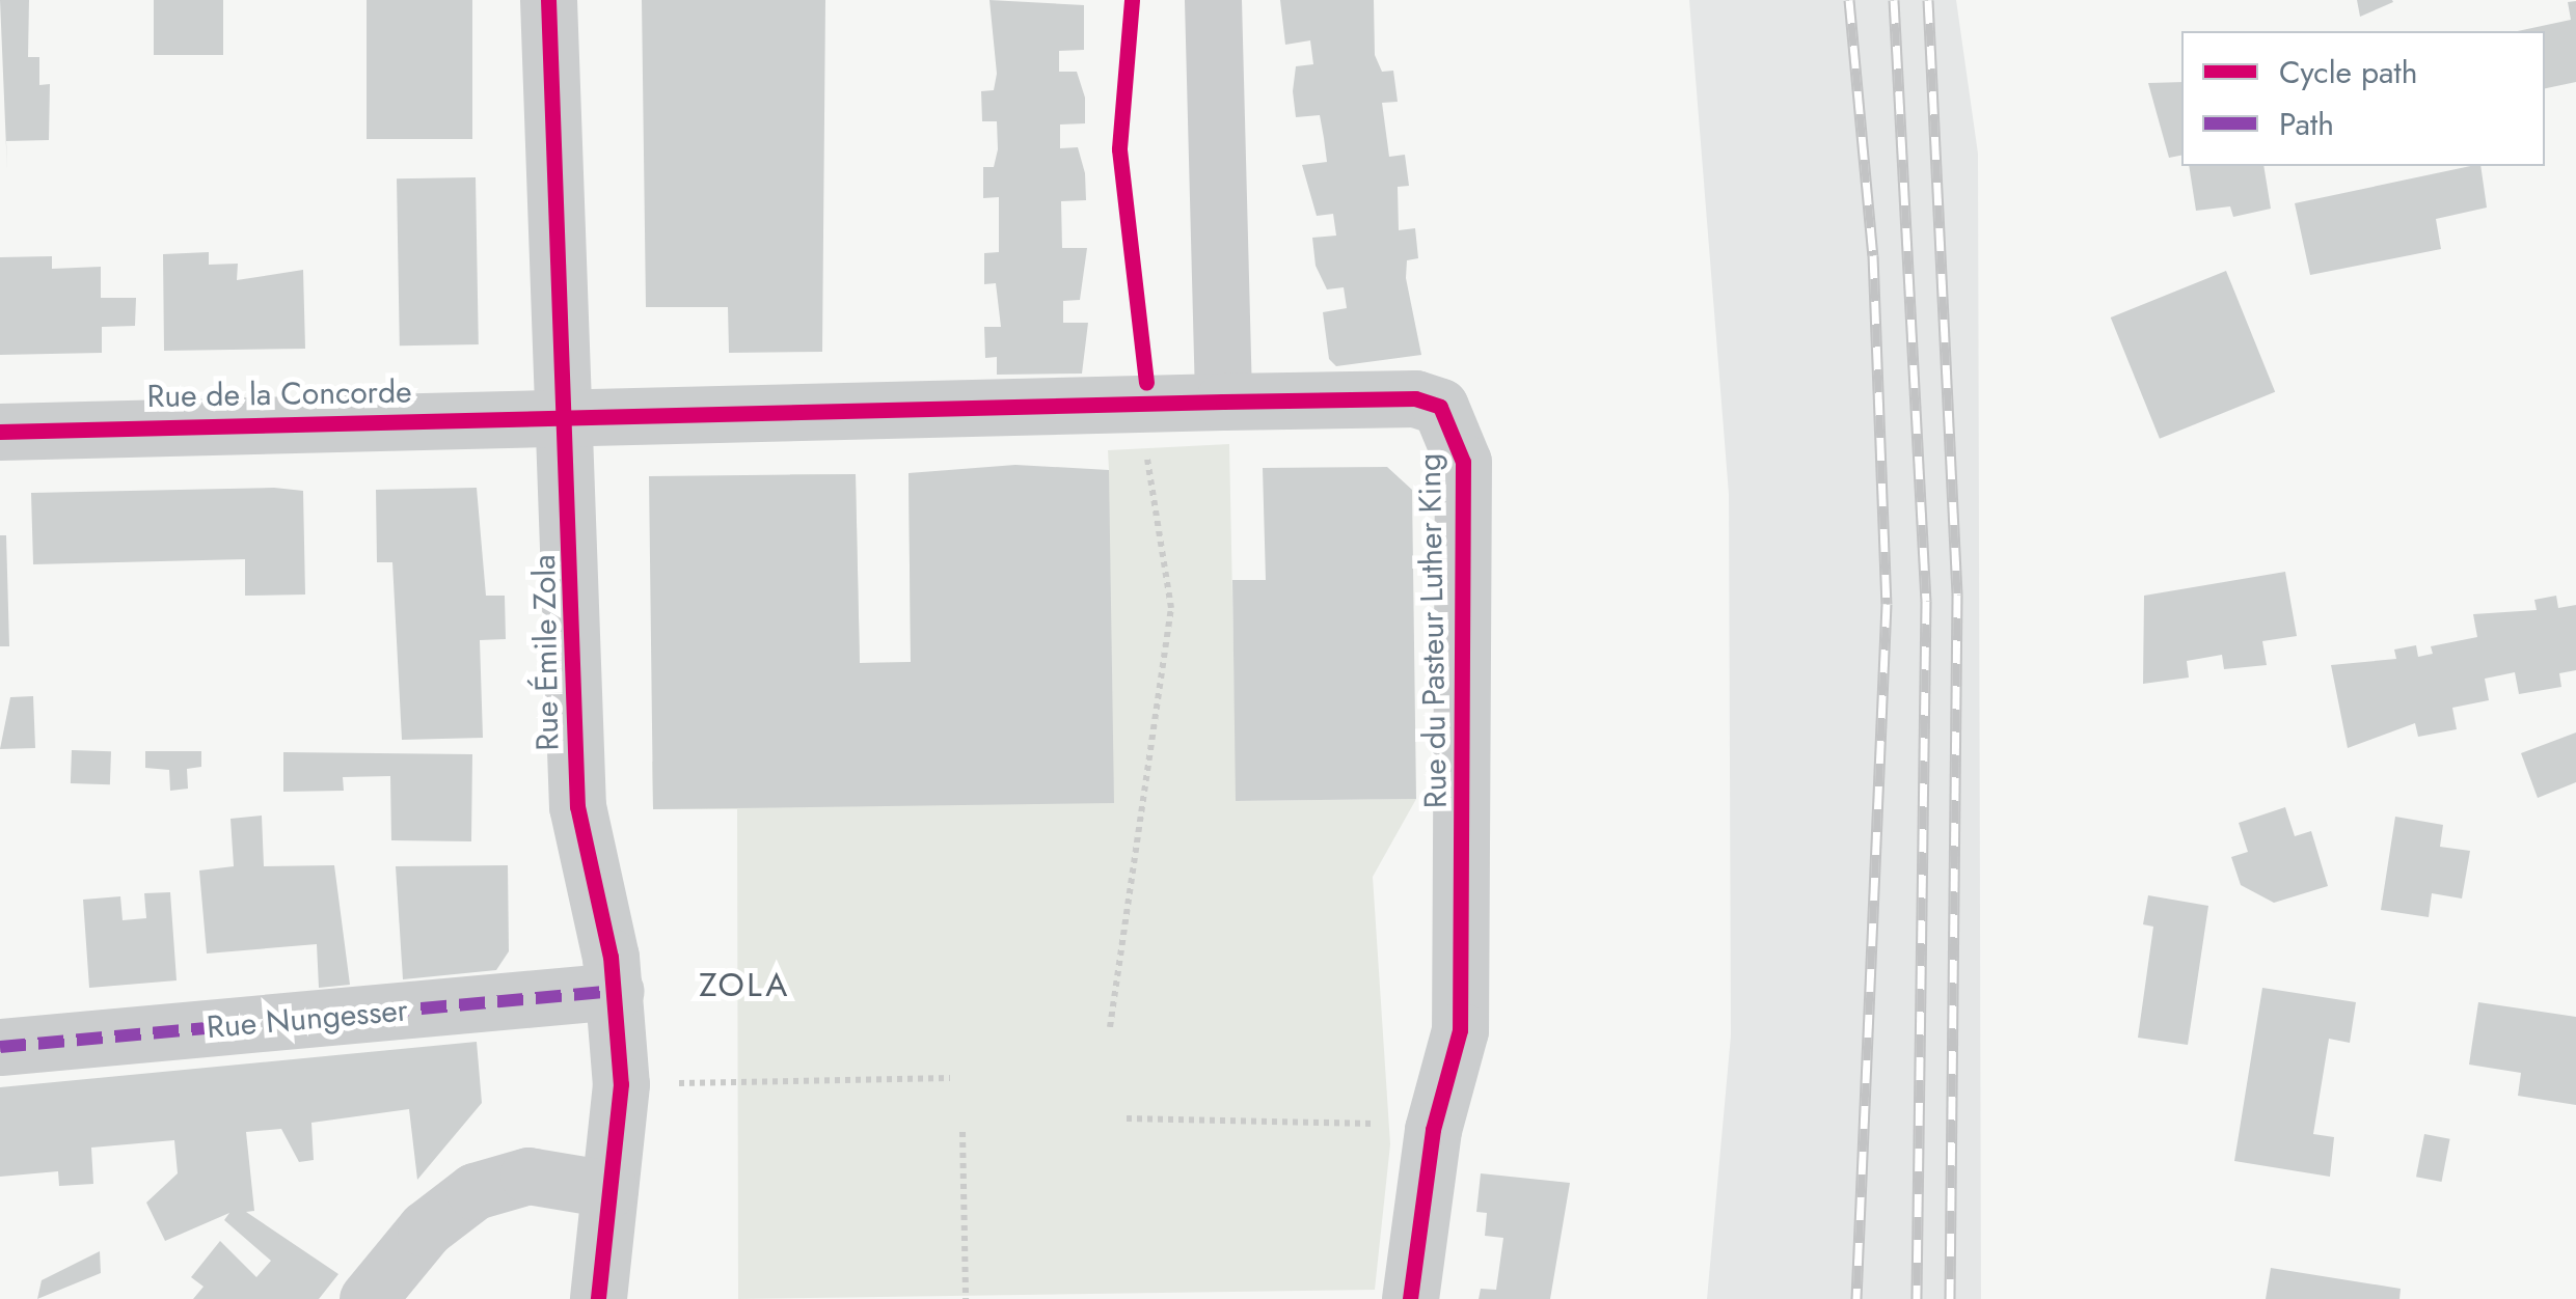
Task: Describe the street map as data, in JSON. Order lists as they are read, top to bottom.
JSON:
{
  "streets": {
    "street": [
      "Rue de la Concorde",
      "Rue du Pasteur Luther King",
      "Rue Émile Zola",
      "Rue Nungesser"
    ]
  },
  "crossings": [
    ["Rue de la Concorde", "Rue du Pasteur Luther King"],
    ["Rue de la Concorde", "Rue Émile Zola"],
    ["Rue du Pasteur Luther King", "Rue Émile Zola"],
    ["Rue Émile Zola", "Rue Nungesser"]
  ],
  "districts": ["ZOLA"],
  "legend": ["Cycle path", "Path"]
}
